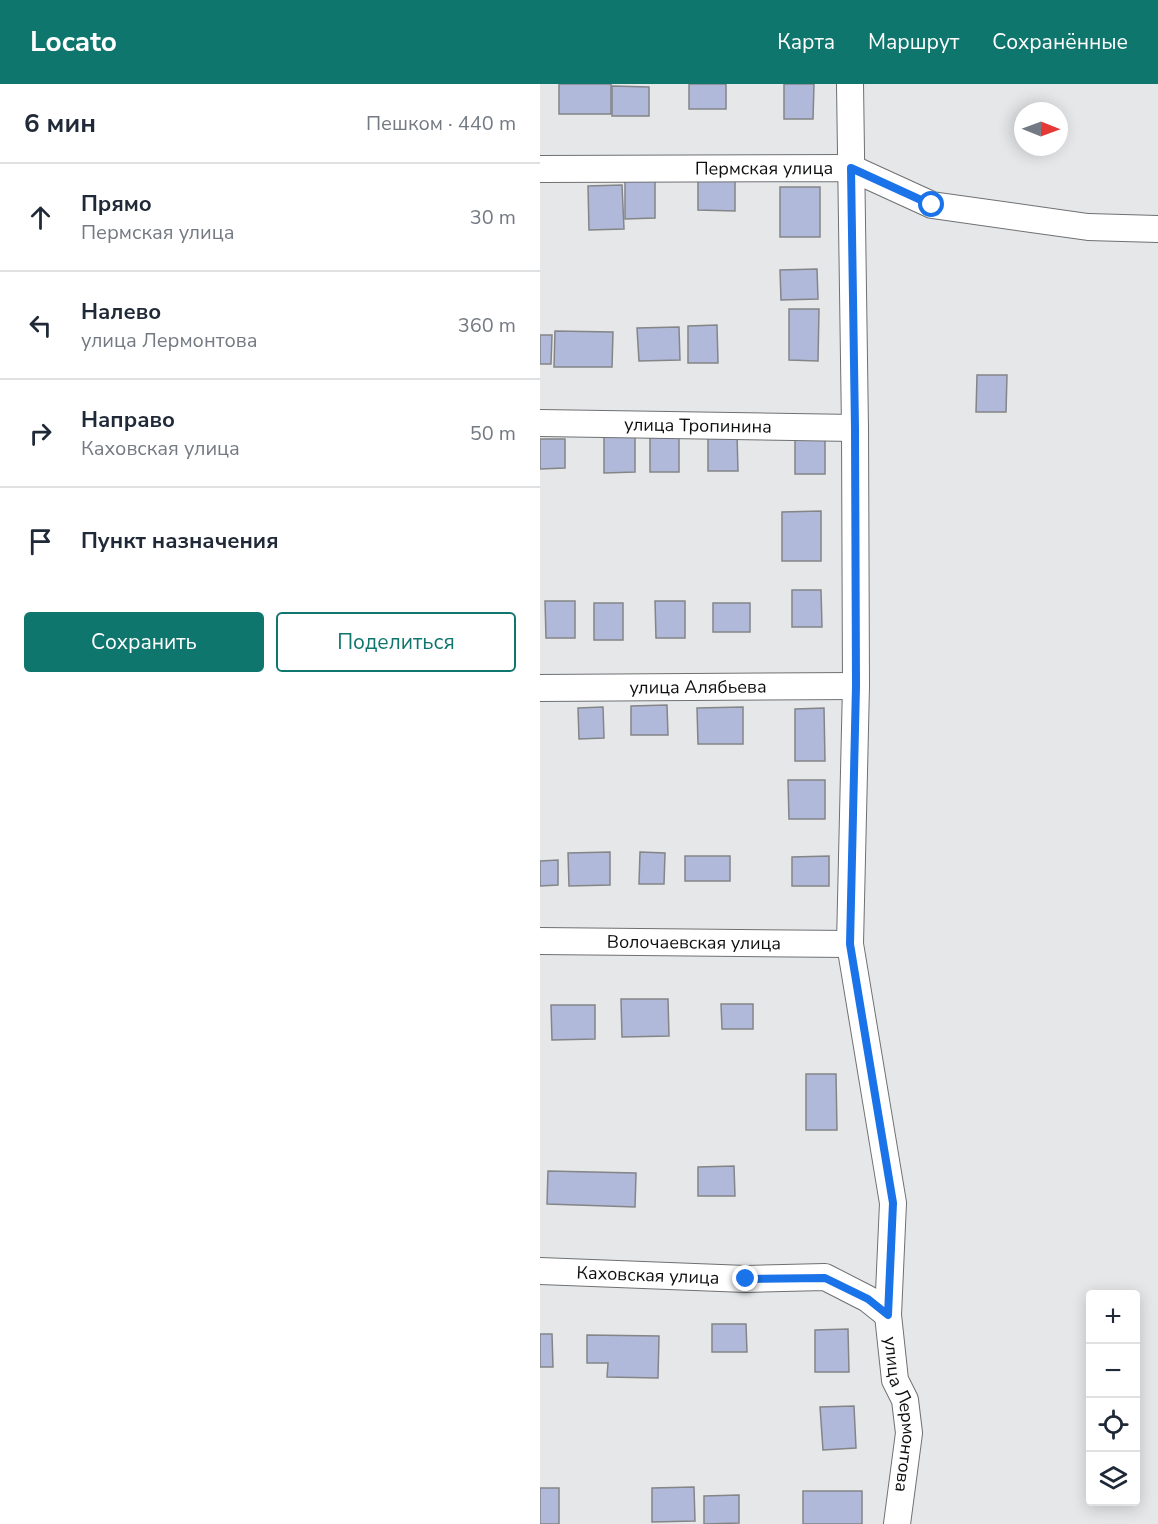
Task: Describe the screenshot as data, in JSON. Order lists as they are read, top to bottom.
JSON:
{
  "streets": {
    "street": [
      "Пермская улица",
      "улица Тропинина",
      "улица Алябьева",
      "Волочаевская улица",
      "Каховская улица",
      "улица Лермонтова"
    ]
  },
  "crossings": [
    ["Пермская улица", "улица Лермонтова"],
    ["улица Тропинина", "улица Лермонтова"],
    ["улица Алябьева", "улица Лермонтова"],
    ["Волочаевская улица", "улица Лермонтова"],
    ["Каховская улица", "улица Лермонтова"]
  ],
  "north": "right",
  "page": {
    "header": "Locato",
    "nav": ["Карта", "Маршрут", "Сохранённые"],
    "heading": ["6 мин", "Пешком · 440 m"],
    "list": [
      ["Прямо", "Пермская улица", "30 m"],
      ["Налево", "улица Лермонтова", "360 m"],
      ["Направо", "Каховская улица", "50 m"],
      "Пункт назначения"
    ],
    "buttons": ["Сохранить", "Поделиться"],
    "map_buttons": ["+", "−"]
  }
}
